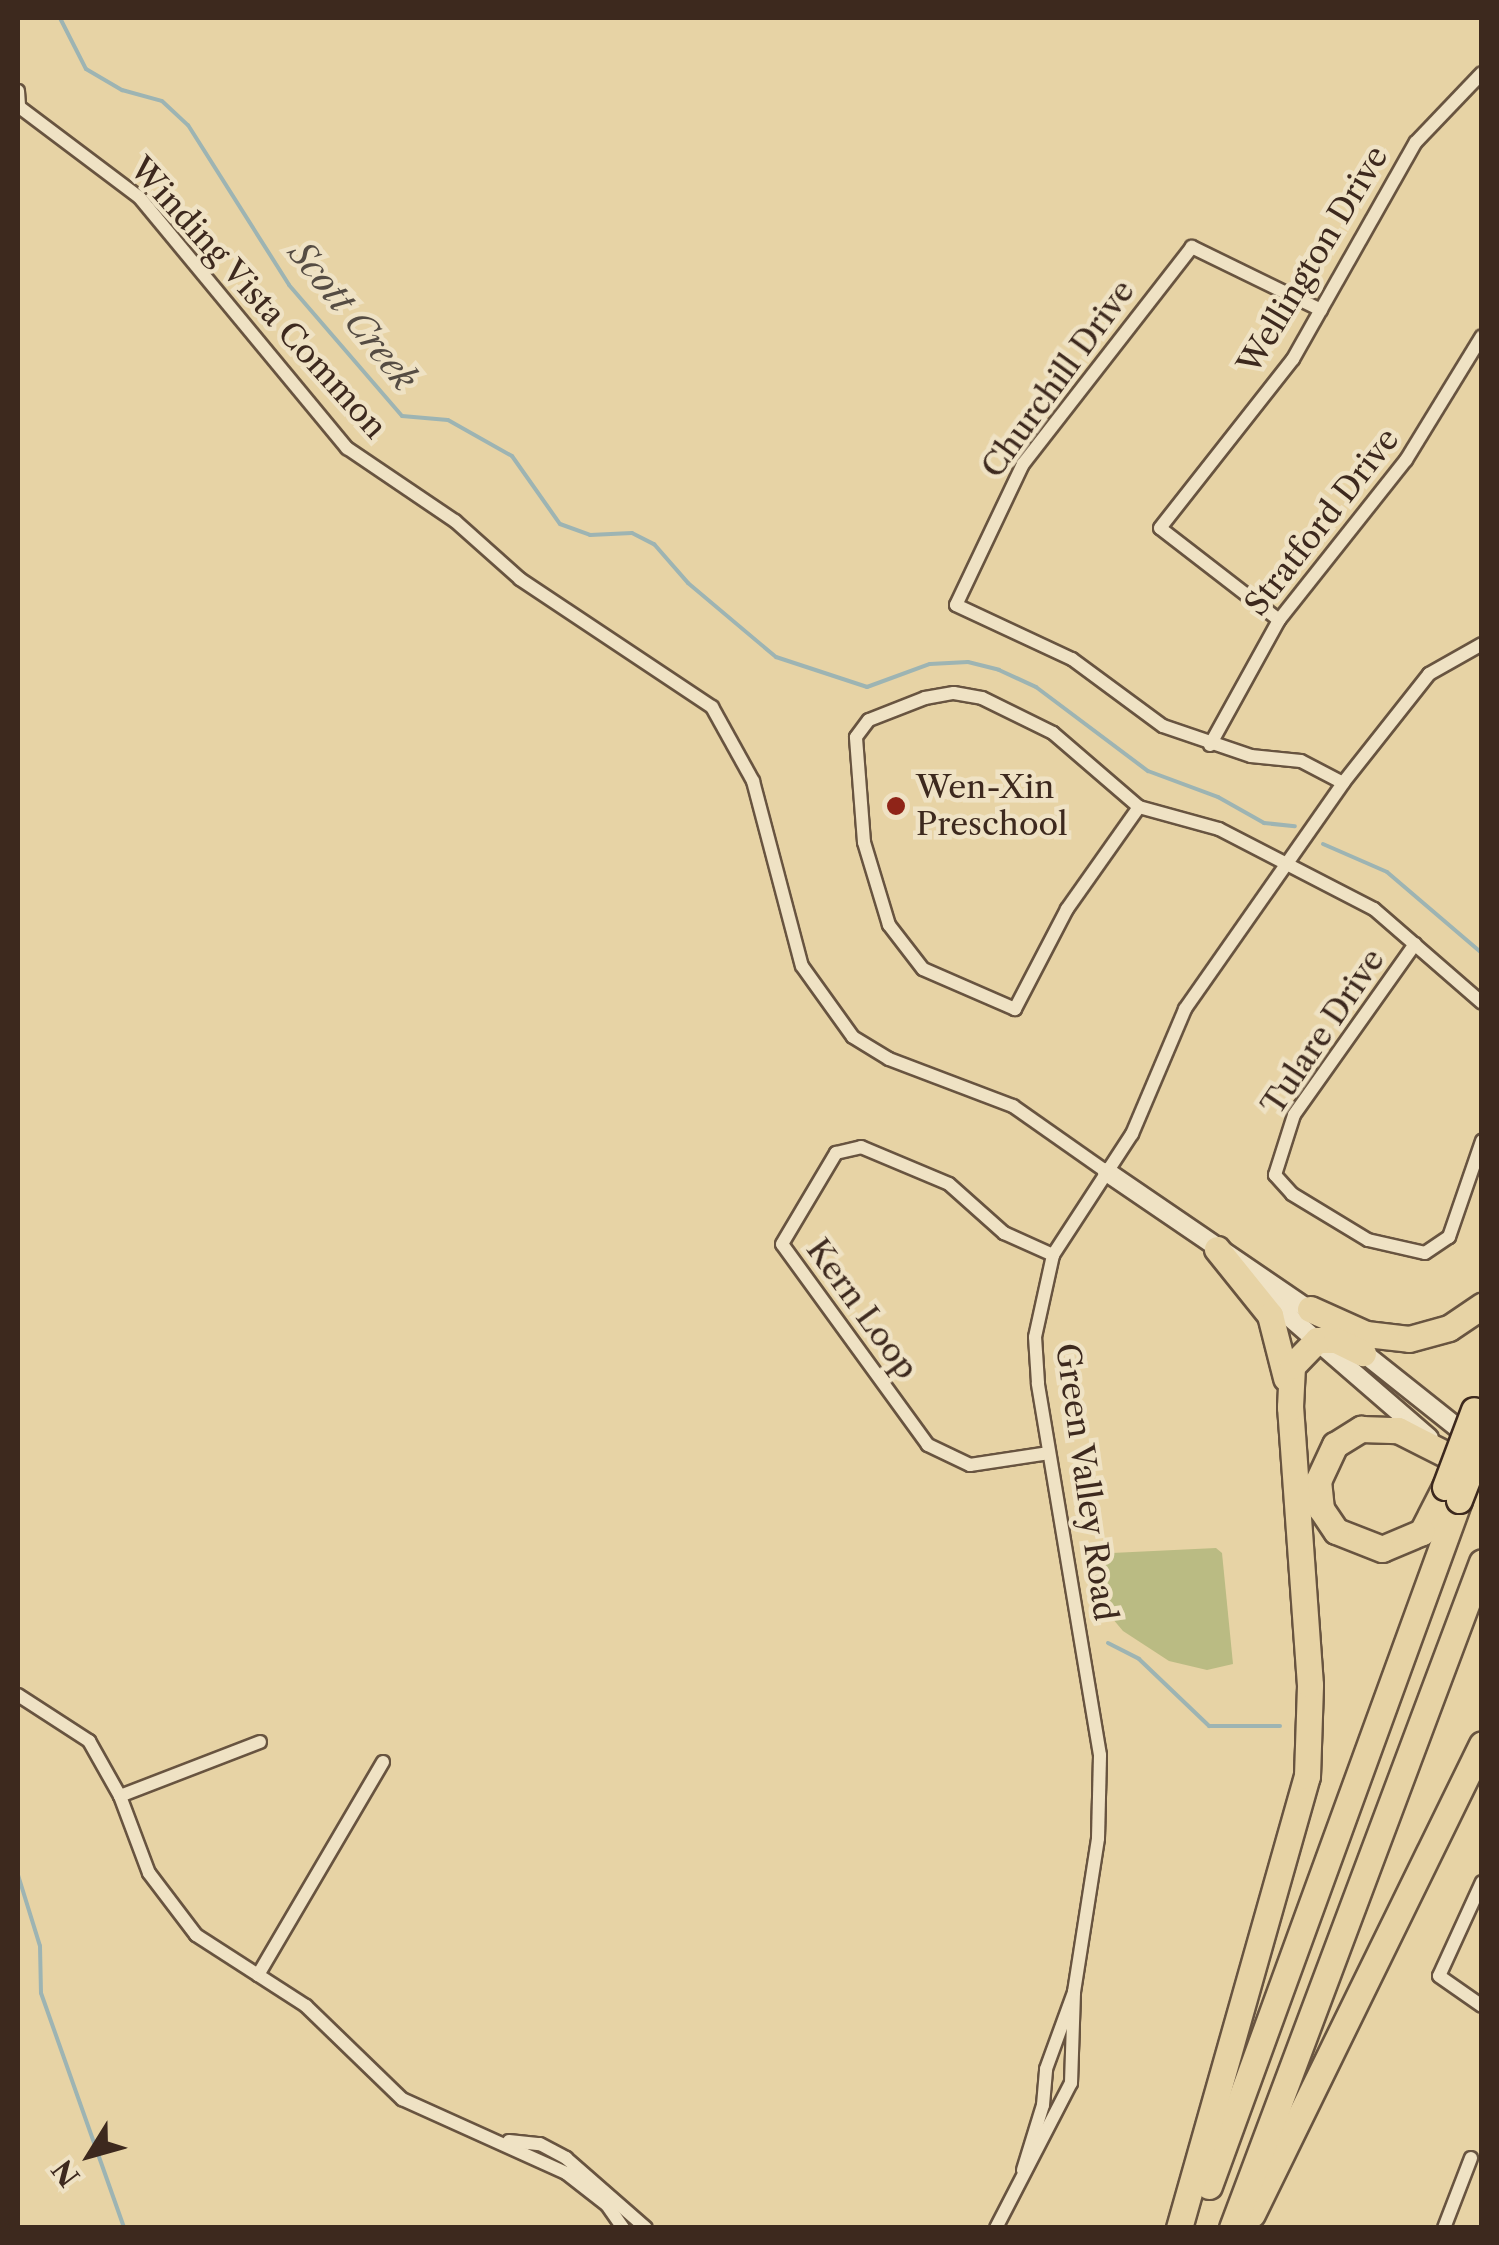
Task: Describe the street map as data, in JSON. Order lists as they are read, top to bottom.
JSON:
{
  "streets": {
    "street": [
      "Wellington Drive",
      "Winding Vista Common",
      "Churchill Drive",
      "Stratford Drive",
      "Tulare Drive",
      "Kern Loop",
      "Green Valley Road"
    ]
  },
  "crossings": [
    ["Wellington Drive", "Churchill Drive"],
    ["Wellington Drive", "Stratford Drive"],
    ["Winding Vista Common", "Green Valley Road"],
    ["Churchill Drive", "Stratford Drive"],
    ["Kern Loop", "Green Valley Road"]
  ],
  "water": ["Scott Creek"],
  "places": ["Wen-Xin Preschool"],
  "north": "bottom left"
}
